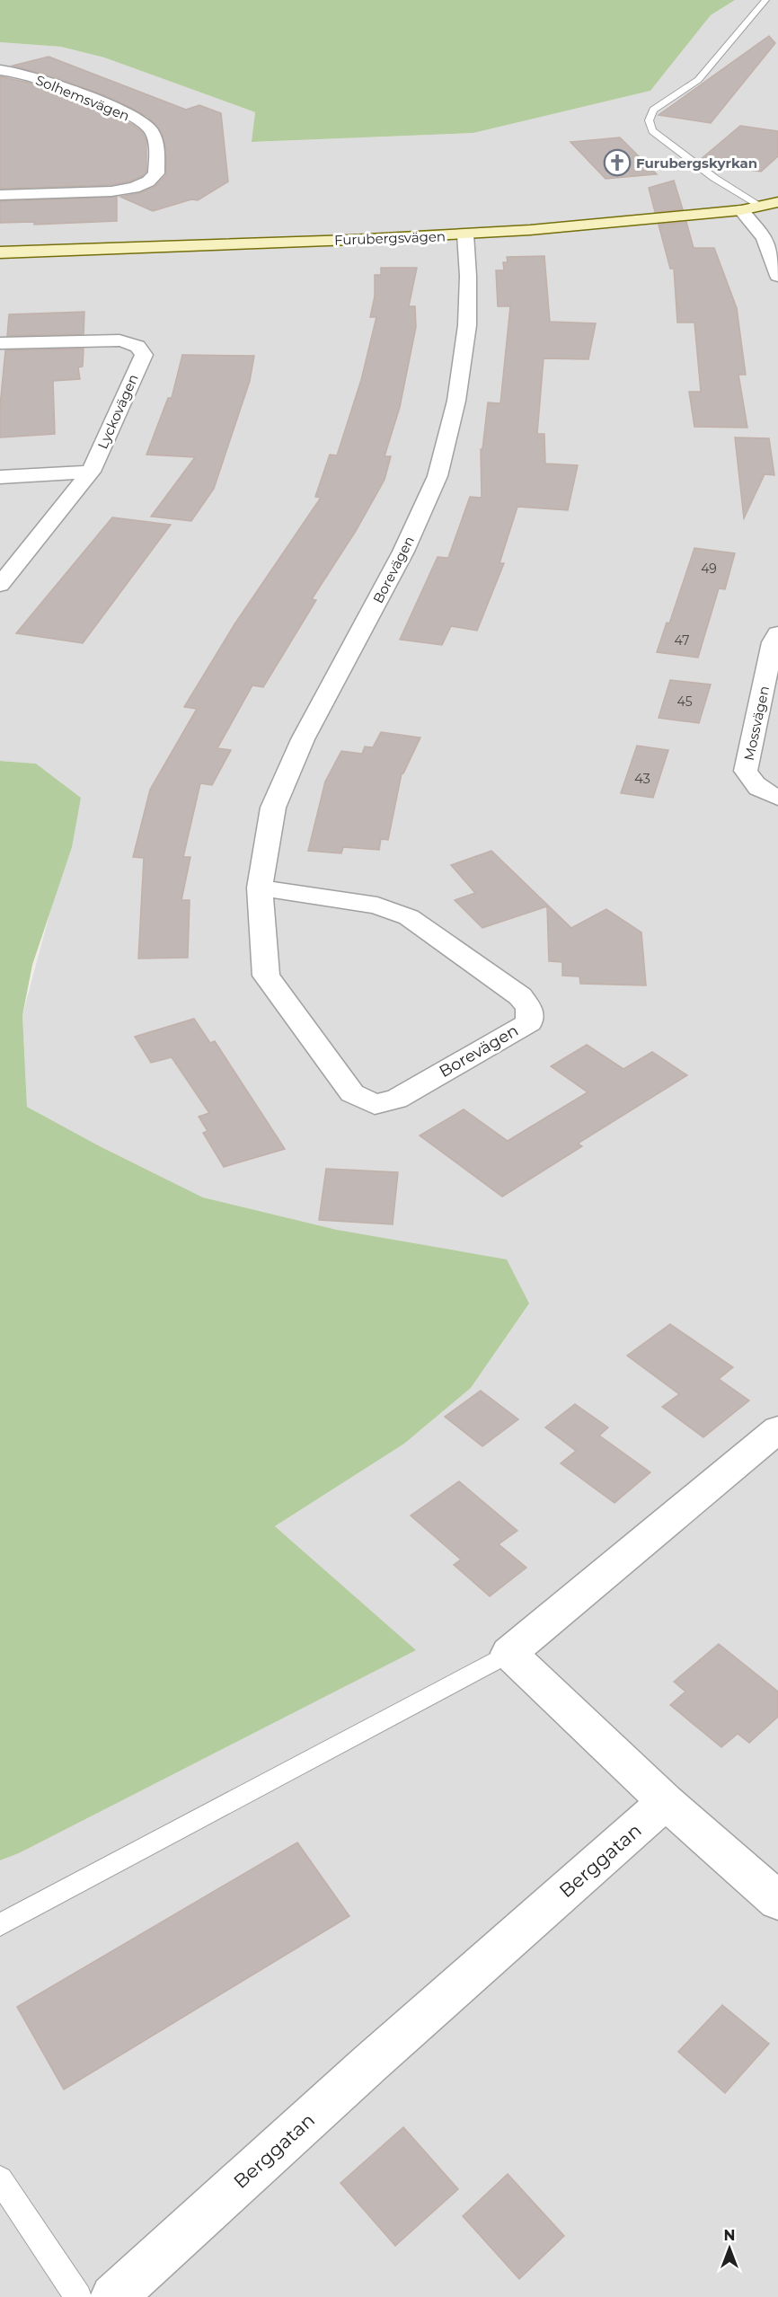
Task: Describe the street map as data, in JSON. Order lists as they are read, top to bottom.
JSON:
{
  "streets": {
    "street": [
      "Solhemsvägen",
      "Furubergsvägen",
      "Lyckovägen",
      "Borevägen",
      "Mossvägen",
      "Berggatan"
    ]
  },
  "crossings": [
    ["Furubergsvägen", "Borevägen"]
  ],
  "places": {
    "church": ["Furubergskyrkan"]
  },
  "house_numbers": [
    "49",
    "47",
    "45",
    "43"
  ],
  "north": "top"
}
